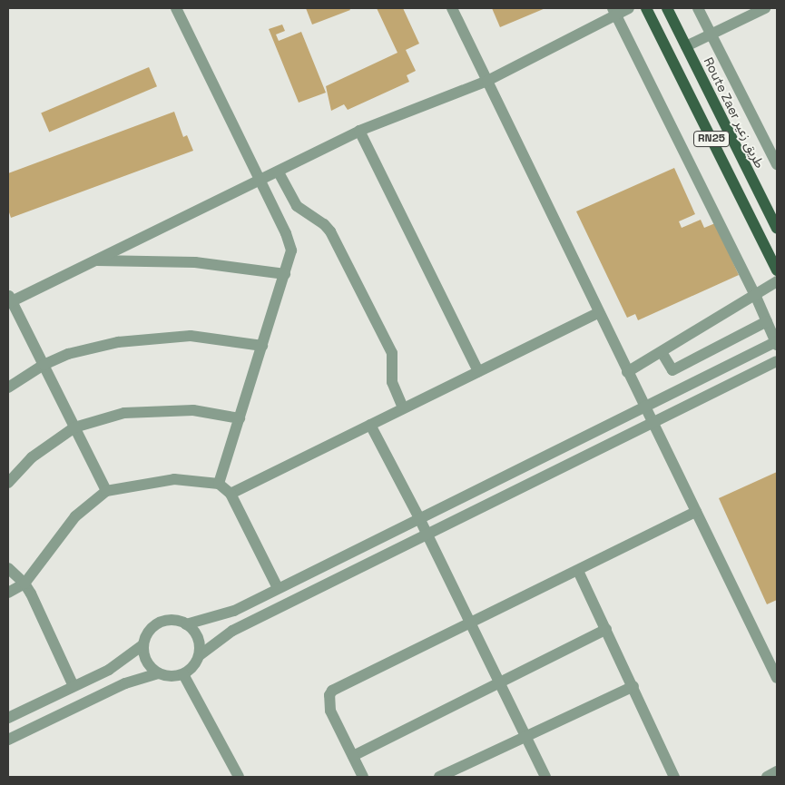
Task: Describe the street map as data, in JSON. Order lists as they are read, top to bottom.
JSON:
{
  "streets": {
    "main road": ["Route Zaer طريق زعير", "RN25"]
  }
}
